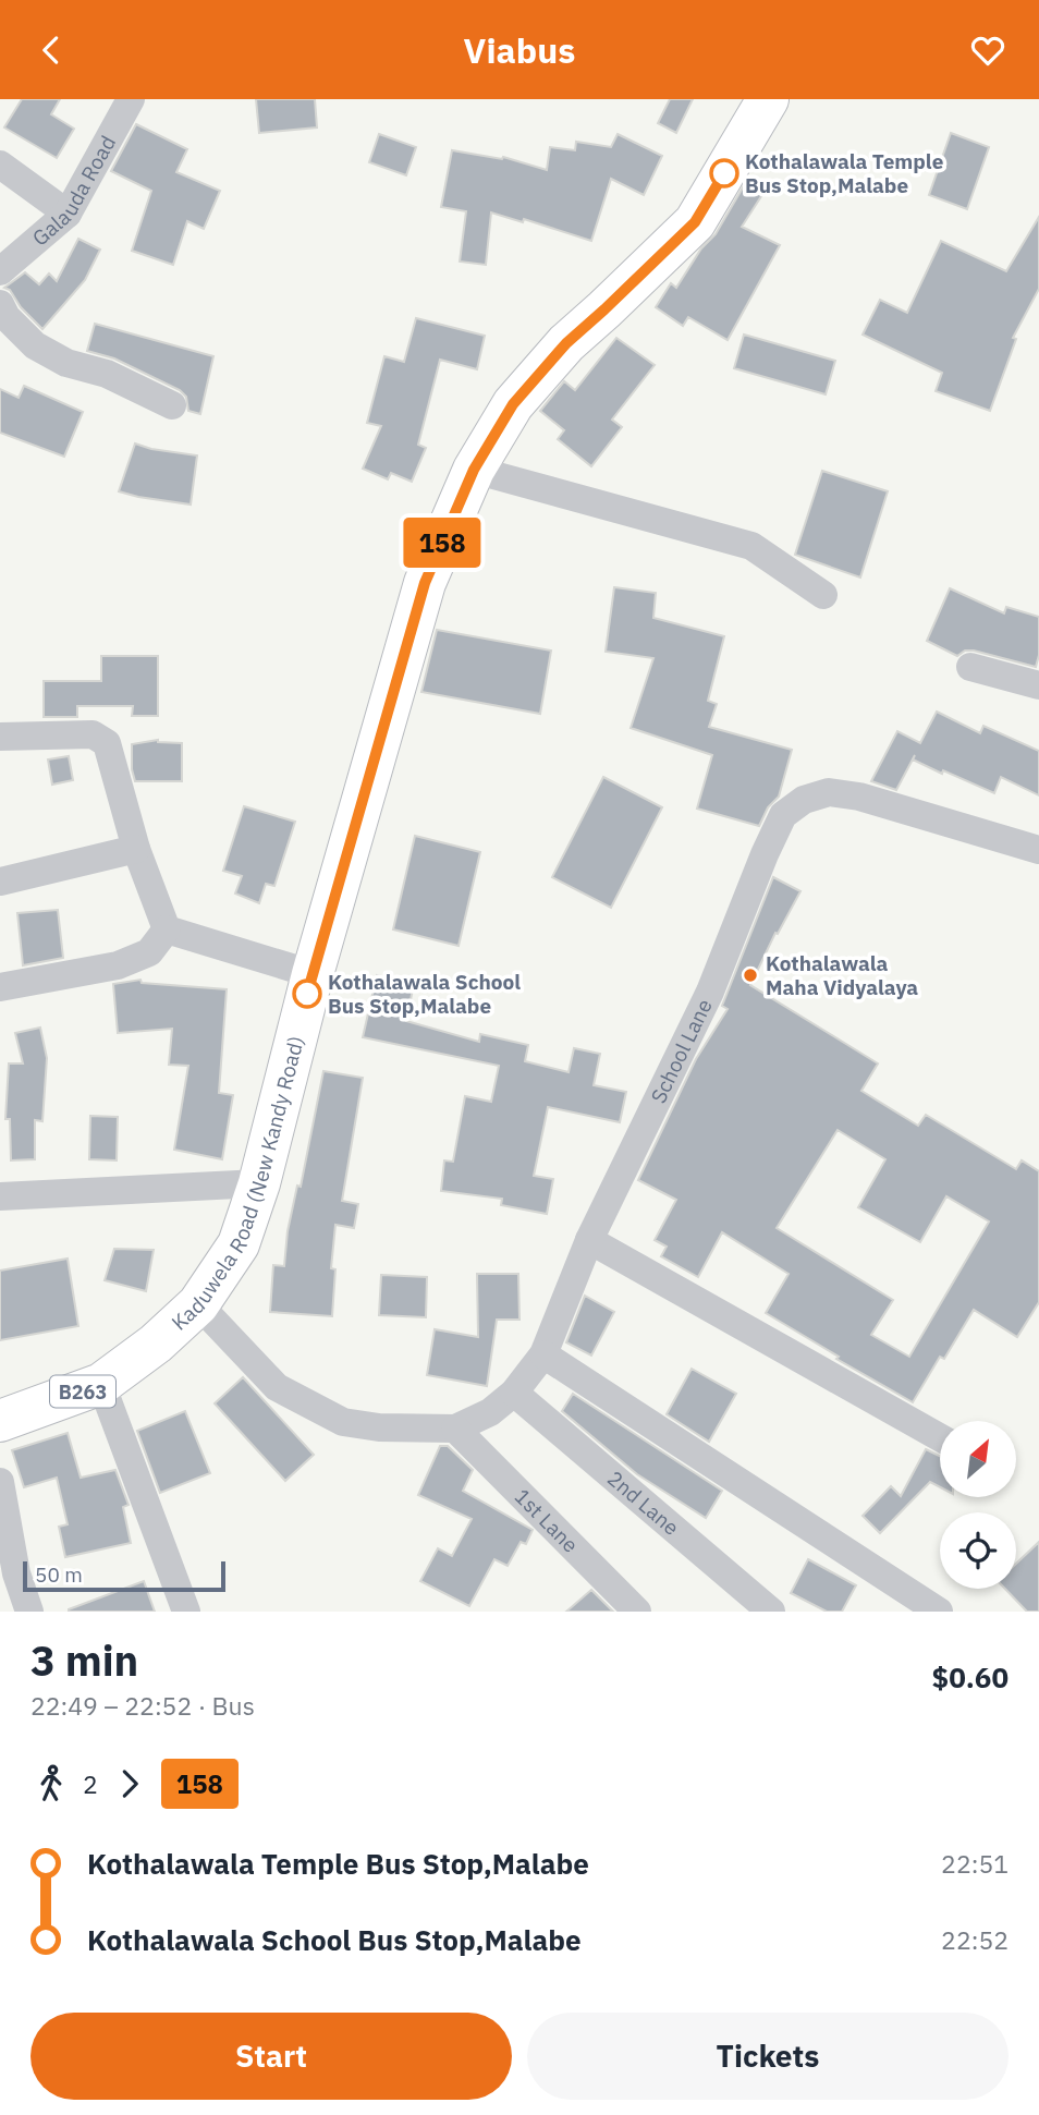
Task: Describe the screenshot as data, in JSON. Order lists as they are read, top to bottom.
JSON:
{
  "streets": {
    "main road": ["Kaduwela Road (New Kandy Road)", "B263"],
    "street": [
      "Galauda Road",
      "School Lane",
      "2nd Lane",
      "1st Lane"
    ]
  },
  "crossings": [
    ["School Lane", "Kaduwela Road (New Kandy Road)"],
    ["School Lane", "2nd Lane"],
    ["School Lane", "1st Lane"]
  ],
  "places": ["Kothalawala Temple Bus Stop,Malabe", "Kothalawala Maha Vidyalaya", "Kothalawala School Bus Stop,Malabe"],
  "lines": ["bus line 158"],
  "scale_bar": "50 m",
  "north": "top right",
  "page": {
    "header": "Viabus",
    "on_map": "158",
    "scale": "50 m",
    "heading": ["3 min", "22:49 – 22:52 · Bus", "$0.60"],
    "legs": ["2", "158"],
    "list": [
      {
        "name": "Kothalawala Temple Bus Stop,Malabe",
        "value": "22:51"
      },
      {
        "name": "Kothalawala School Bus Stop,Malabe",
        "value": "22:52"
      }
    ],
    "buttons": ["Start", "Tickets"]
  }
}
